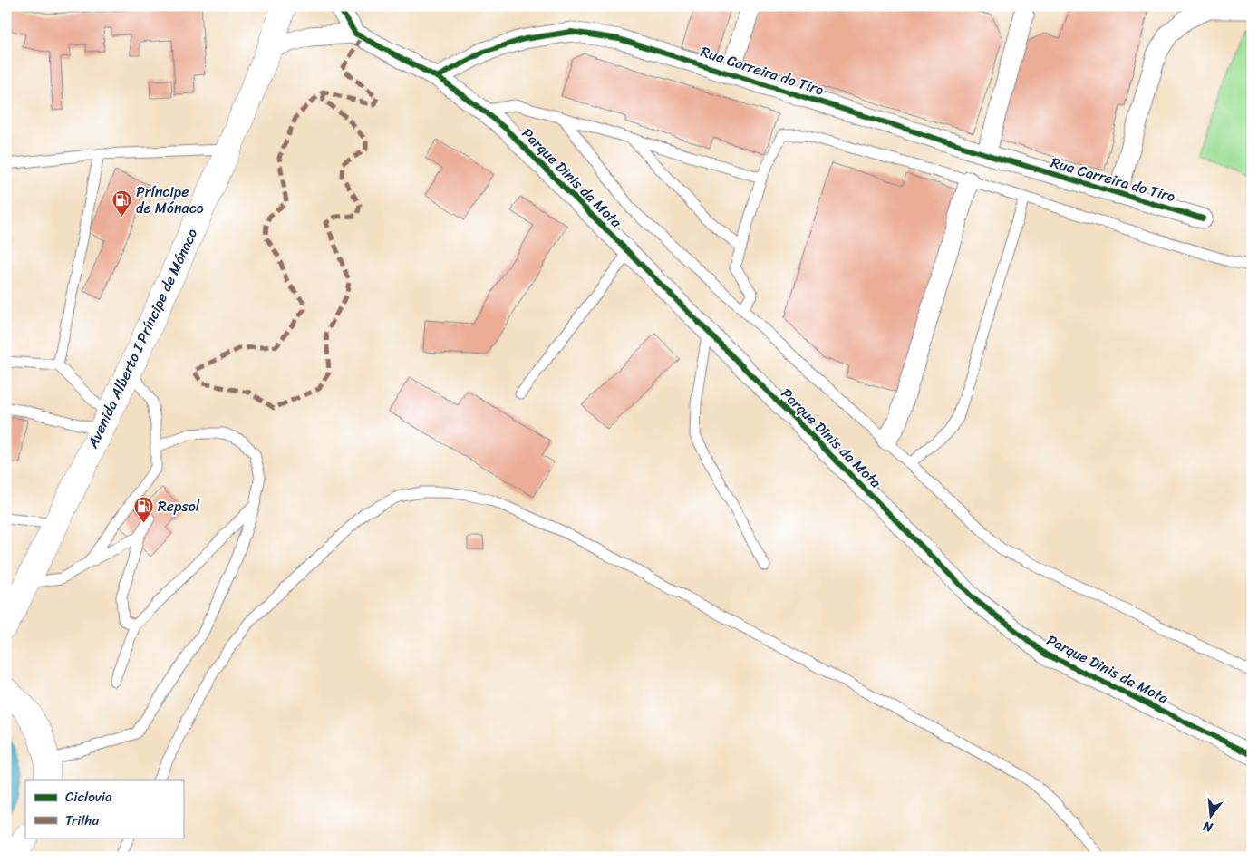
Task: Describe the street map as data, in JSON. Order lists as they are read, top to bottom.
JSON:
{
  "streets": {
    "main road": ["Avenida Alberto I Príncipe de Mónaco"],
    "street": ["Rua Carreira do Tiro", "Parque Dinis da Mota"]
  },
  "crossings": [
    ["Rua Carreira do Tiro", "Parque Dinis da Mota"]
  ],
  "places": {
    "fuel station": ["Príncipe de Mónaco", "Repsol"]
  },
  "legend": ["Ciclovia", "Trilha"],
  "north": "bottom"
}
